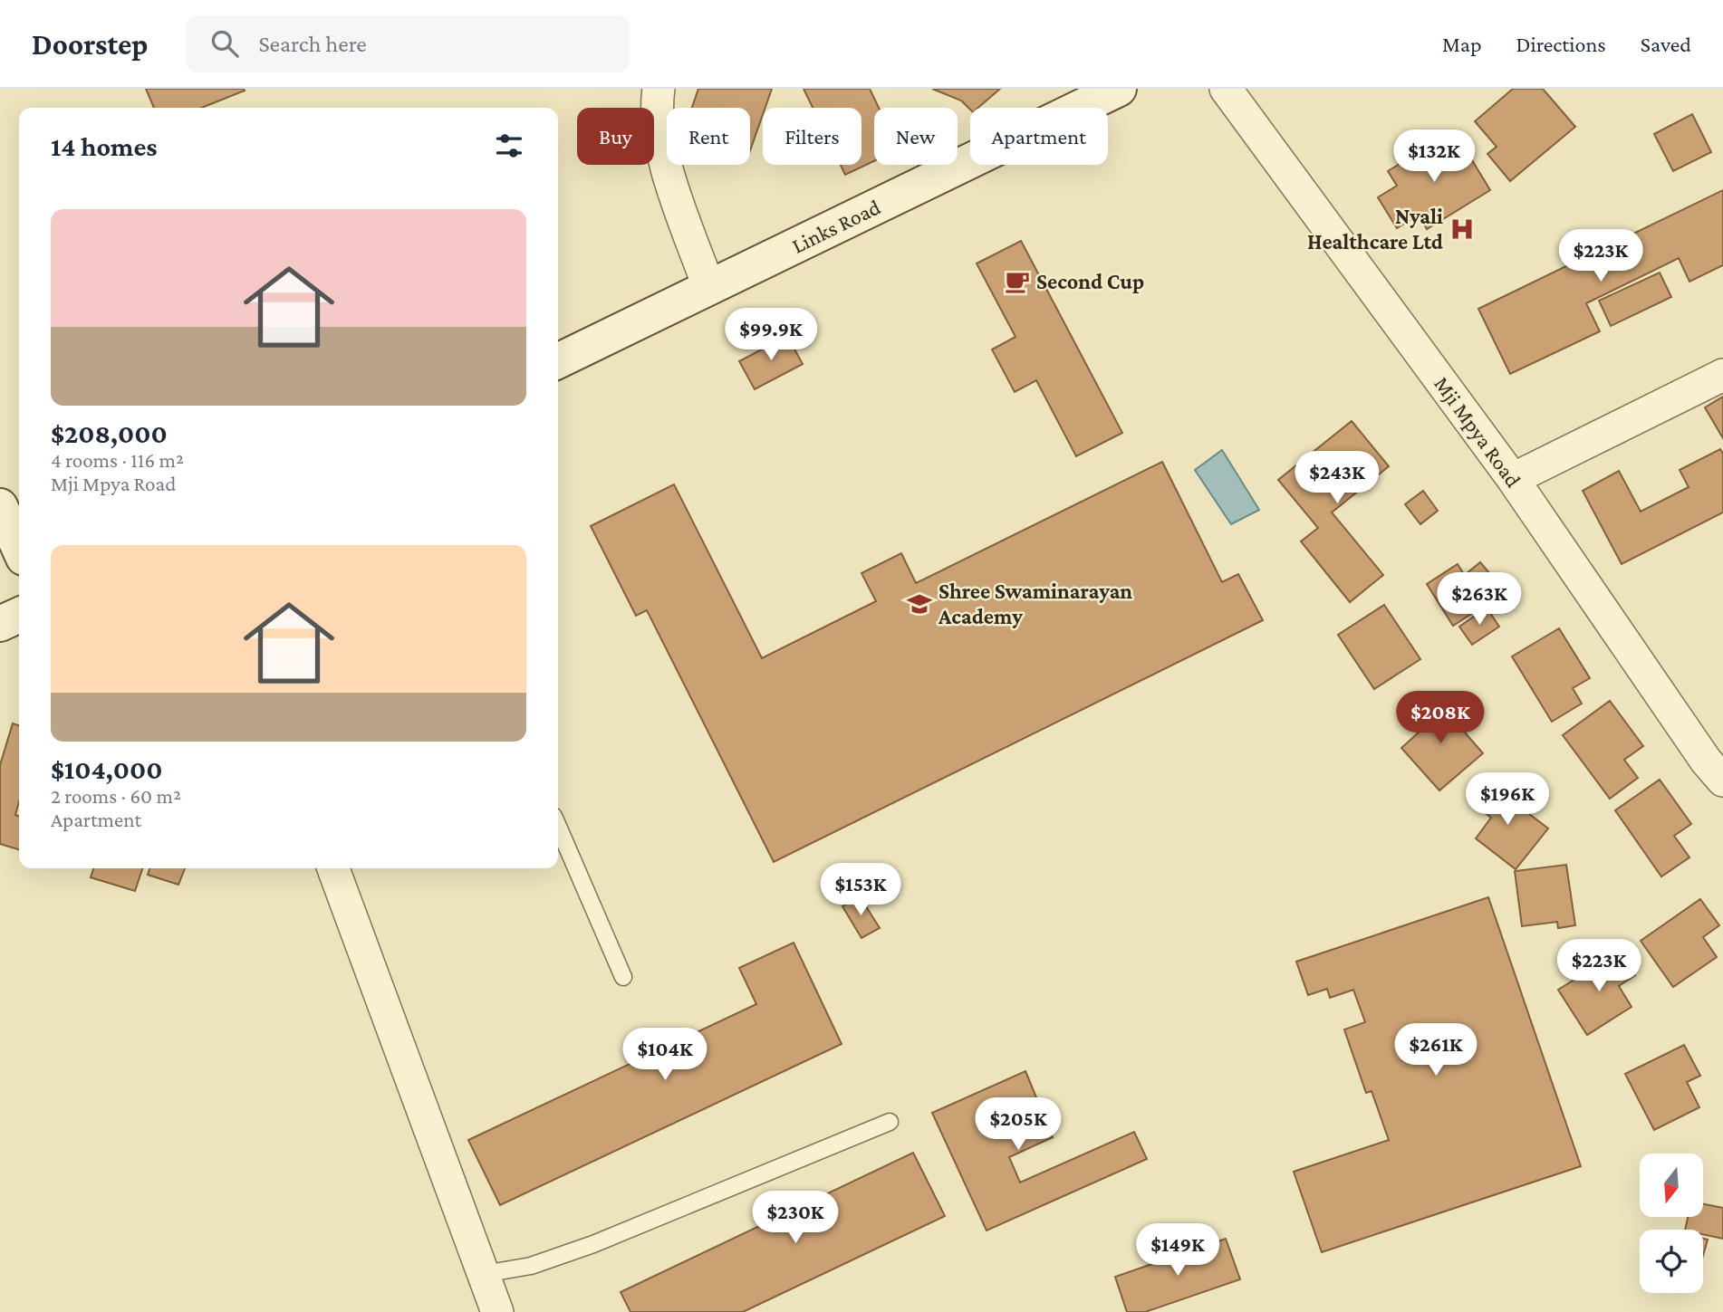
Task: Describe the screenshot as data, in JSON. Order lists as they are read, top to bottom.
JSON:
{
  "streets": {
    "main road": ["Links Road"],
    "street": ["Mji Mpya Road"]
  },
  "places": {
    "hospital": ["Nyali Healthcare Ltd"],
    "cafe": ["Second Cup"],
    "school or university": ["Shree Swaminarayan Academy"]
  },
  "north": "bottom",
  "page": {
    "header": "Doorstep",
    "search": "Search here",
    "nav": ["Map", "Directions", "Saved"],
    "chip": [
      "Buy",
      "Rent",
      "Filters",
      "New",
      "Apartment"
    ],
    "heading": "14 homes",
    "price": [
      "$132K",
      "$223K",
      "$99.9K",
      "$243K",
      "$263K",
      "$208K",
      "$196K",
      "$153K",
      "$223K",
      "$261K",
      "$104K",
      "$205K",
      "$230K",
      "$149K"
    ],
    "list": [
      {
        "name": "$208,000",
        "note": "4 rooms · 116 m² · Mji Mpya Road"
      },
      {
        "name": "$104,000",
        "note": "2 rooms · 60 m² · Apartment"
      }
    ]
  }
}
